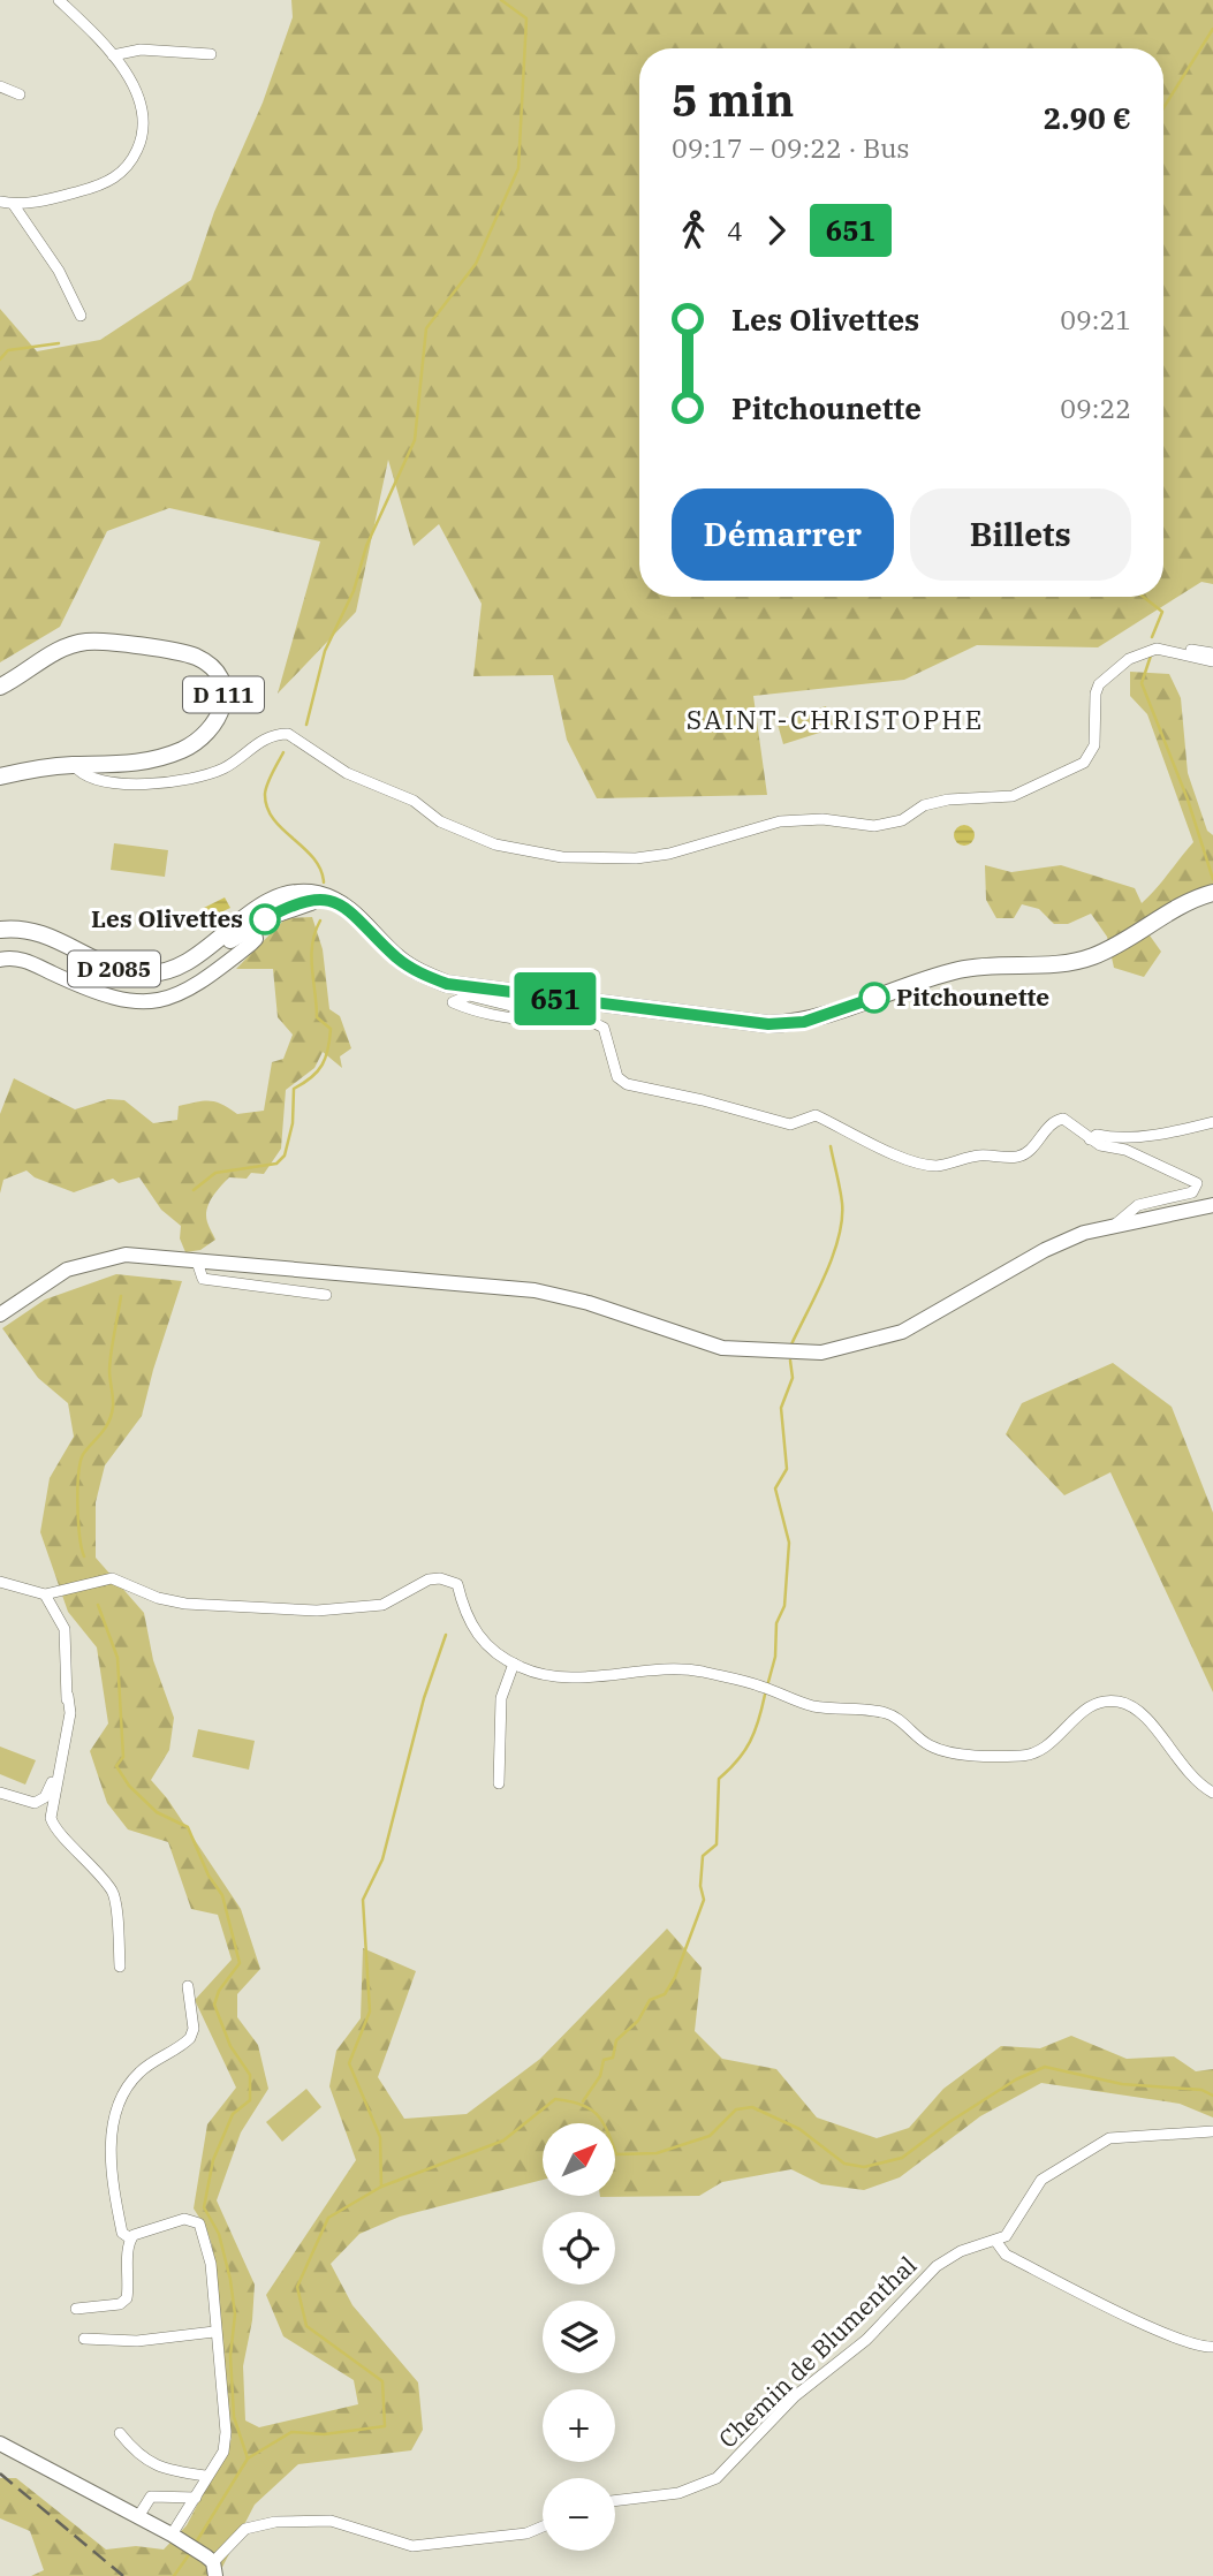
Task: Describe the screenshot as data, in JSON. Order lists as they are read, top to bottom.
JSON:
{
  "streets": {
    "main road": ["D 111", "D 2085"],
    "street": ["Chemin de Blumenthal"]
  },
  "districts": ["SAINT-CHRISTOPHE"],
  "places": ["Les Olivettes", "Pitchounette"],
  "lines": ["bus line 651"],
  "north": "top right",
  "page": {
    "on_map": "651",
    "heading": ["5 min", "09:17 – 09:22 · Bus", "2.90 €"],
    "legs": ["4", "651"],
    "list": [
      {
        "name": "Les Olivettes",
        "value": "09:21"
      },
      {
        "name": "Pitchounette",
        "value": "09:22"
      }
    ],
    "buttons": ["Démarrer", "Billets"],
    "map_buttons": ["+", "−"]
  }
}
